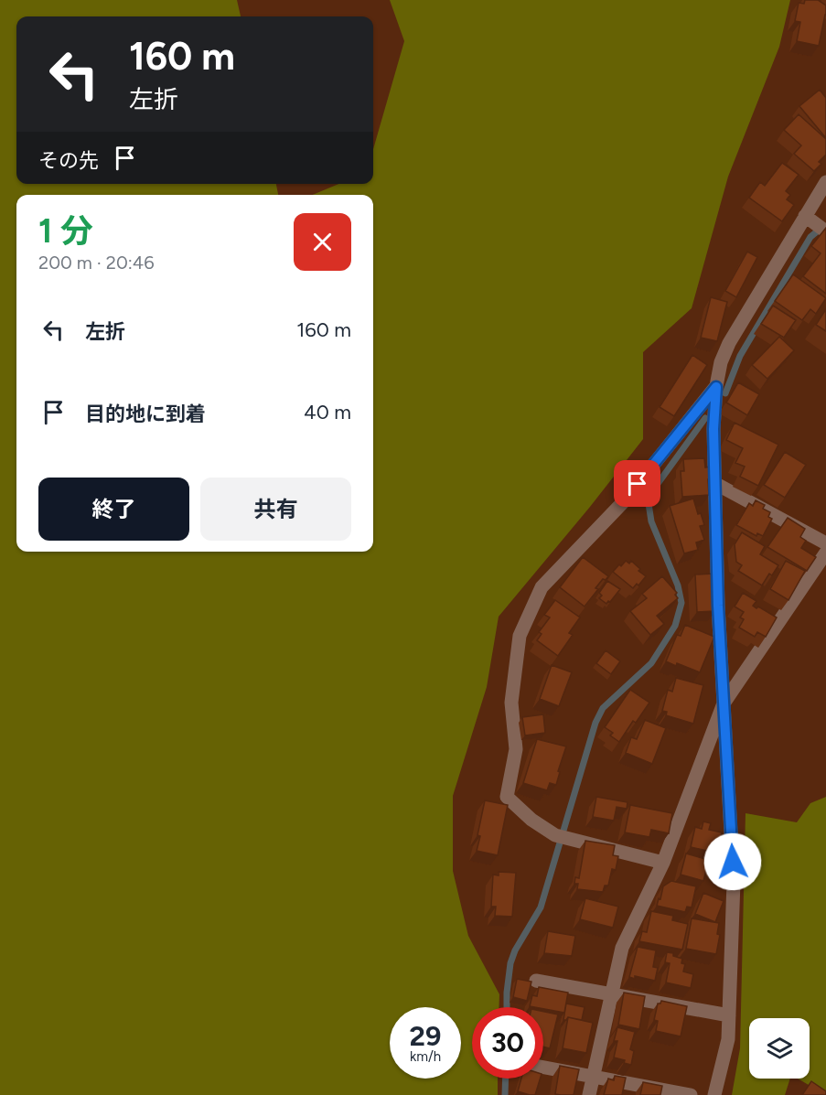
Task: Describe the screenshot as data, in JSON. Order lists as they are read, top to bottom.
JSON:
{
  "page": {
    "turn": ["160 m", "左折"],
    "then": "その先",
    "heading": ["1 分", "200 m · 20:46"],
    "list": [
      {
        "name": "左折",
        "value": "160 m"
      },
      {
        "name": "目的地に到着",
        "value": "40 m"
      }
    ],
    "buttons": ["終了", "共有"],
    "speed": "29 km/h",
    "limit": "30"
  }
}
